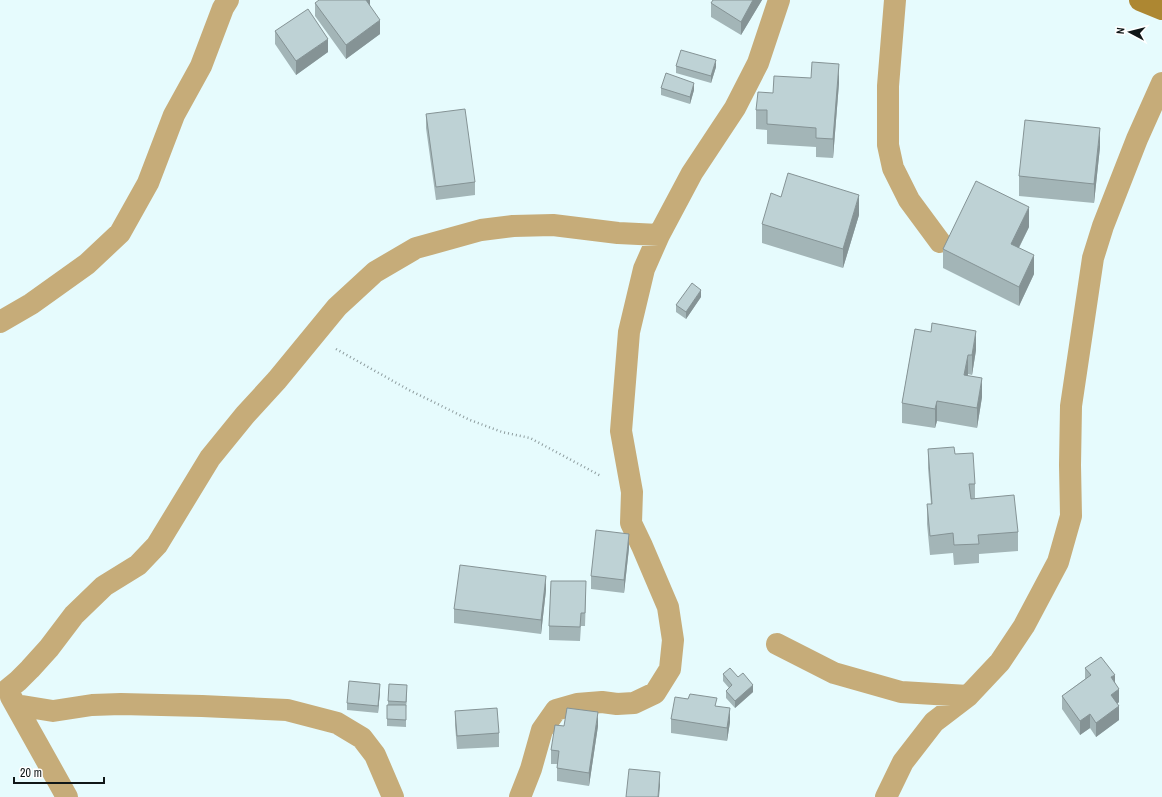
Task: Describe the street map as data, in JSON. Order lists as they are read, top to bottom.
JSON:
{
  "scale_bar": "20 m",
  "north": "left"
}
